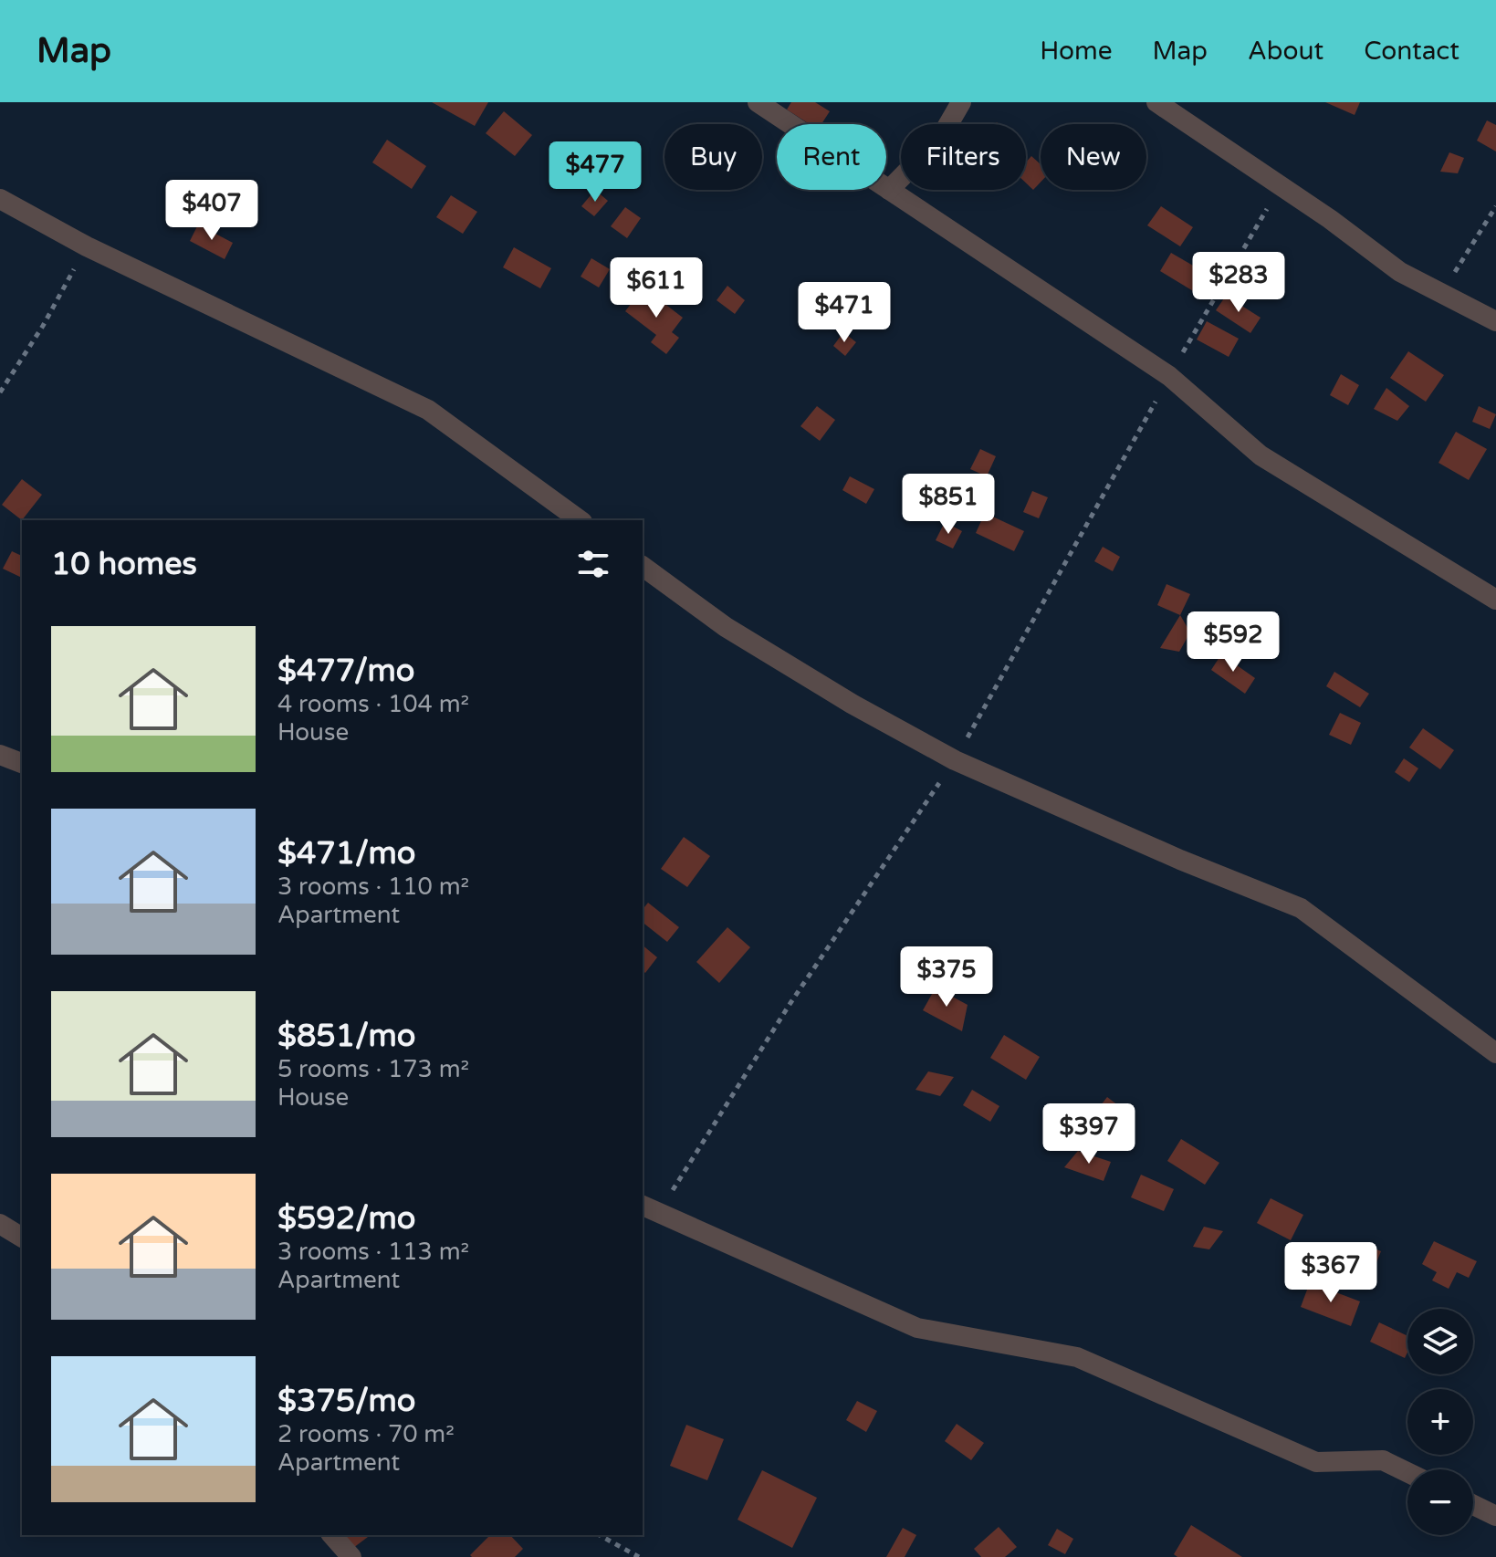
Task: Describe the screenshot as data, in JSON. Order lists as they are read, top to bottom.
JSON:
{
  "page": {
    "header": "Map",
    "nav": [
      "Home",
      "Map",
      "About",
      "Contact"
    ],
    "chip": [
      "Buy",
      "Rent",
      "Filters",
      "New"
    ],
    "price": [
      "$477",
      "$407",
      "$283",
      "$611",
      "$471",
      "$851",
      "$592",
      "$375",
      "$397",
      "$367"
    ],
    "heading": "10 homes",
    "list": [
      {
        "name": "$477/mo",
        "note": "4 rooms · 104 m² · House"
      },
      {
        "name": "$471/mo",
        "note": "3 rooms · 110 m² · Apartment"
      },
      {
        "name": "$851/mo",
        "note": "5 rooms · 173 m² · House"
      },
      {
        "name": "$592/mo",
        "note": "3 rooms · 113 m² · Apartment"
      },
      {
        "name": "$375/mo",
        "note": "2 rooms · 70 m² · Apartment"
      }
    ],
    "map_buttons": ["+", "−"]
  }
}
